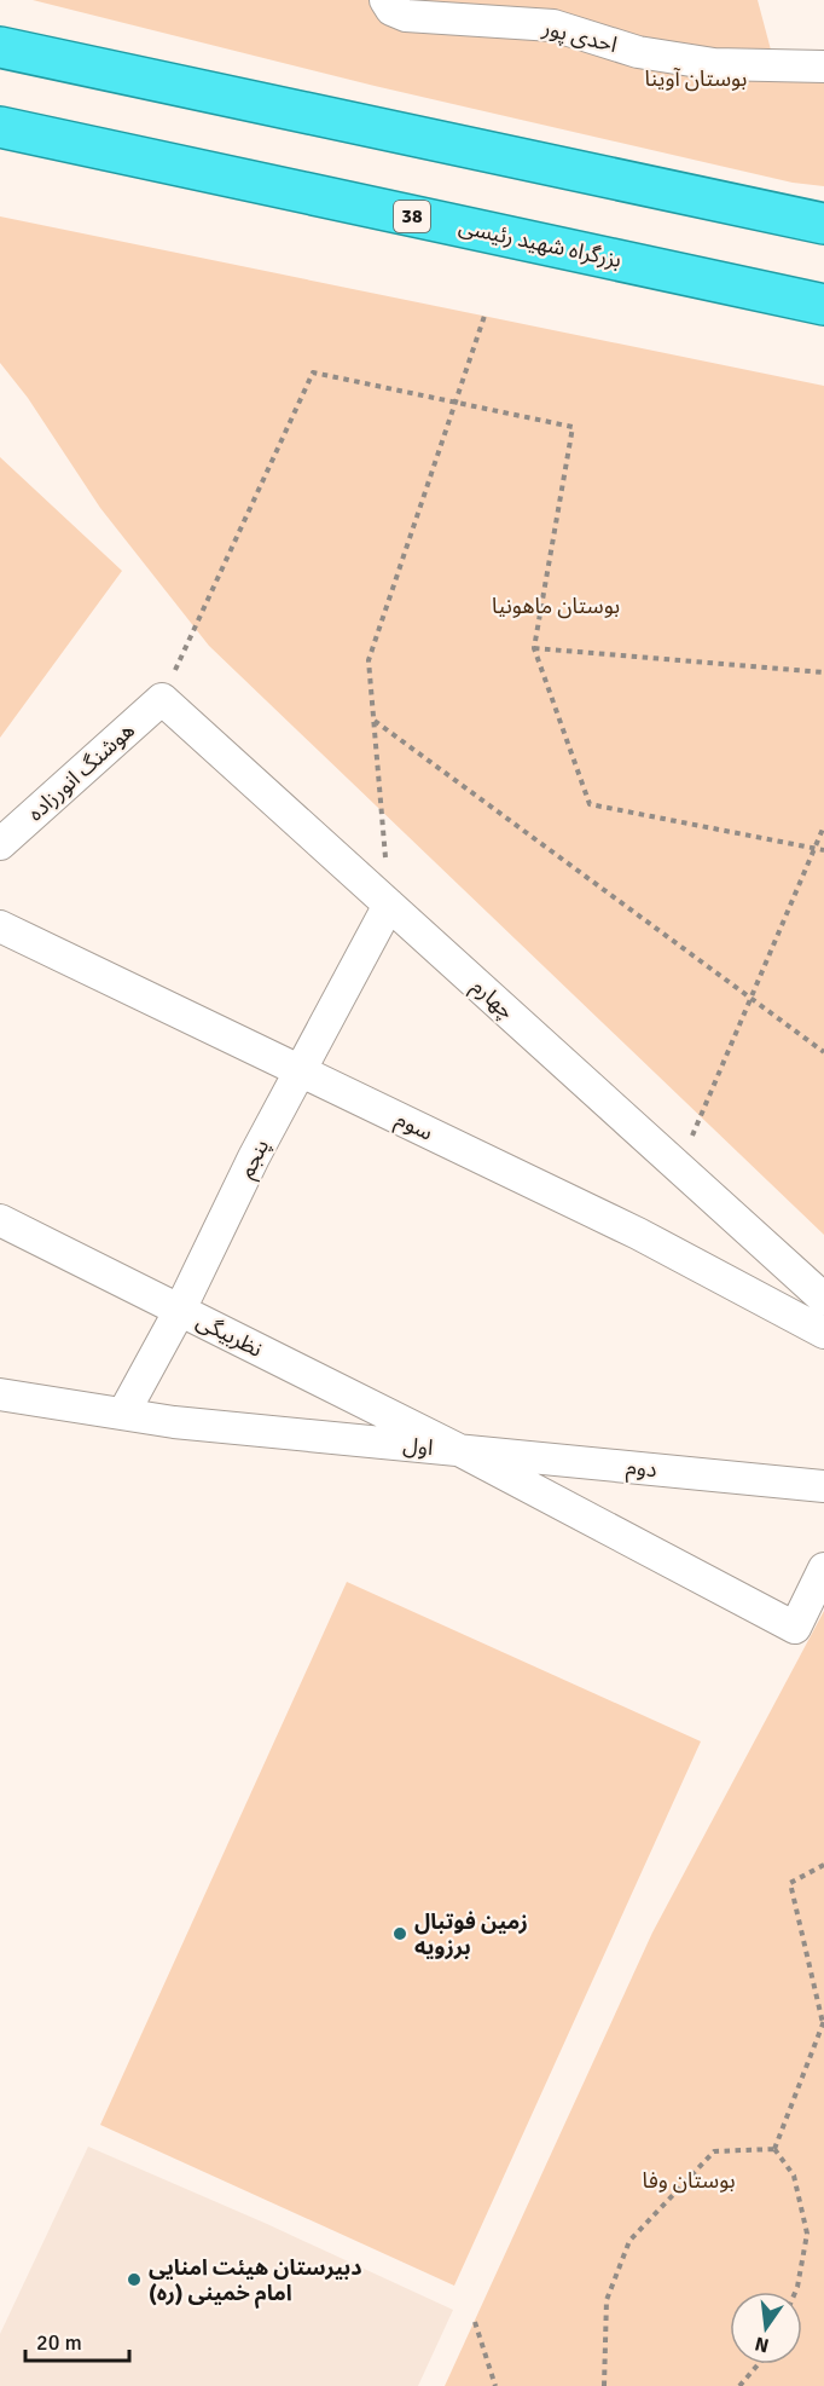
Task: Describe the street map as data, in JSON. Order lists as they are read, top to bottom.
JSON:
{
  "streets": {
    "highway": ["38", "بزرگراه شهید رئیسی"],
    "street": [
      "احدی پور",
      "هوشنگ انورزاده",
      "چهارم",
      "سوم",
      "پنجم",
      "نظربیگی",
      "اول",
      "دوم"
    ]
  },
  "crossings": [
    ["هوشنگ انورزاده", "چهارم"],
    ["چهارم", "پنجم"],
    ["سوم", "پنجم"],
    ["پنجم", "نظربیگی"],
    ["پنجم", "اول"],
    ["نظربیگی", "اول"],
    ["نظربیگی", "دوم"],
    ["اول", "دوم"]
  ],
  "parks": ["بوستان آوینا", "بوستان ماهونیا", "بوستان وفا"],
  "places": ["زمین فوتبال برزویه", "دبیرستان هیئت امنایی امام خمینی (ره)"],
  "scale_bar": "20 m",
  "north": "bottom"
}
